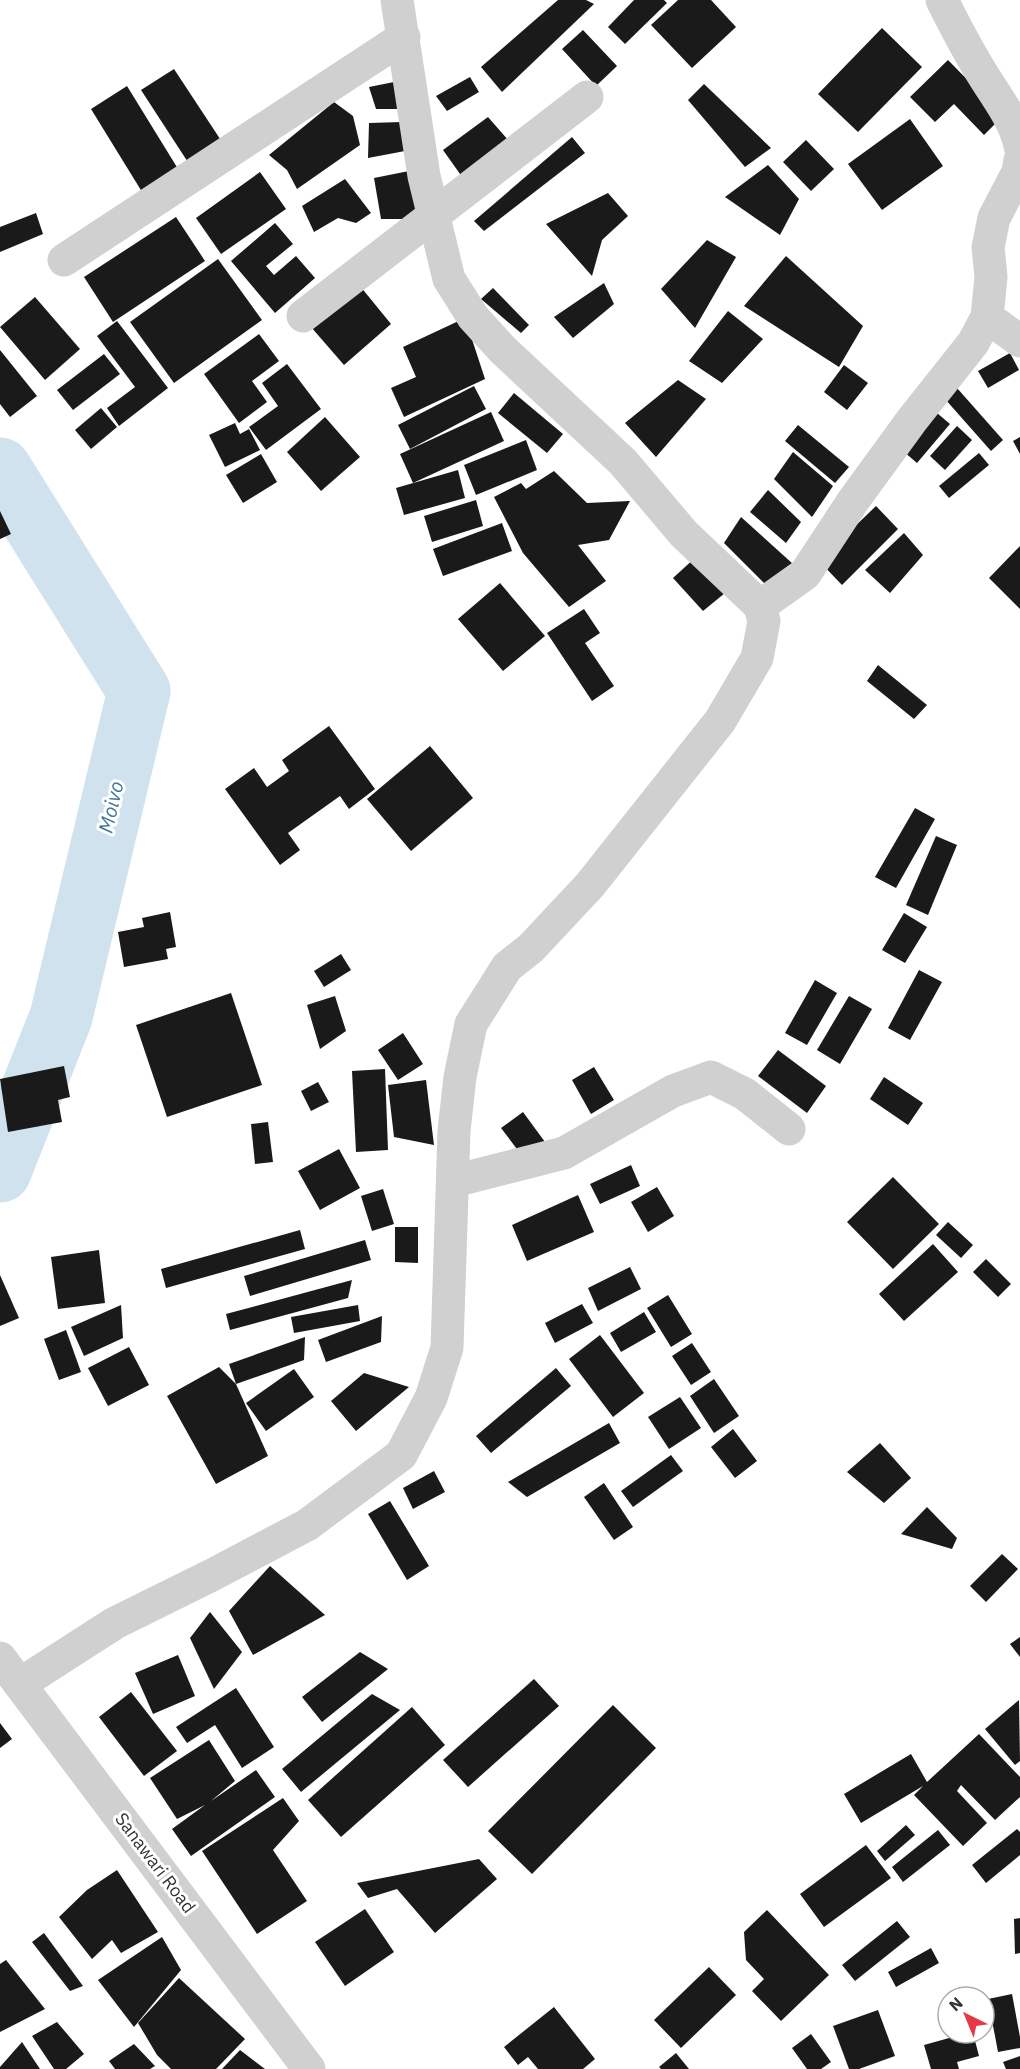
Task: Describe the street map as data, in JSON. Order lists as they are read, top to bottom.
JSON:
{
  "streets": {
    "street": ["Sanawari Road"]
  },
  "water": ["Moivo"],
  "north": "top left"
}
